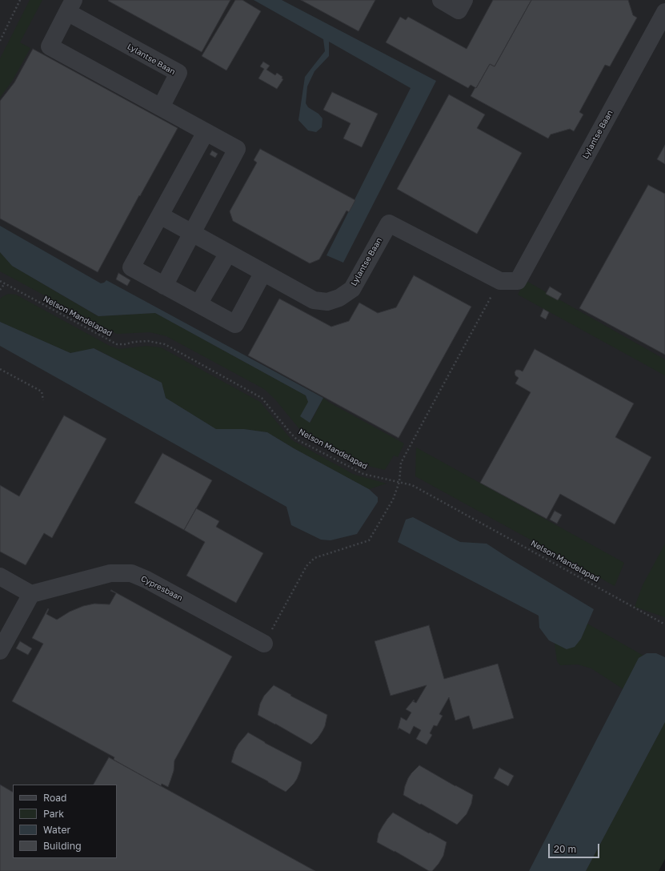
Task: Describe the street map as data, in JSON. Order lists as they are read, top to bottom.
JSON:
{
  "streets": {
    "street": ["Lylantse Baan", "Cypresbaan"],
    "path": ["Nelson Mandelapad"]
  },
  "legend": [
    "Road",
    "Park",
    "Water",
    "Building"
  ],
  "scale_bar": "20 m"
}
